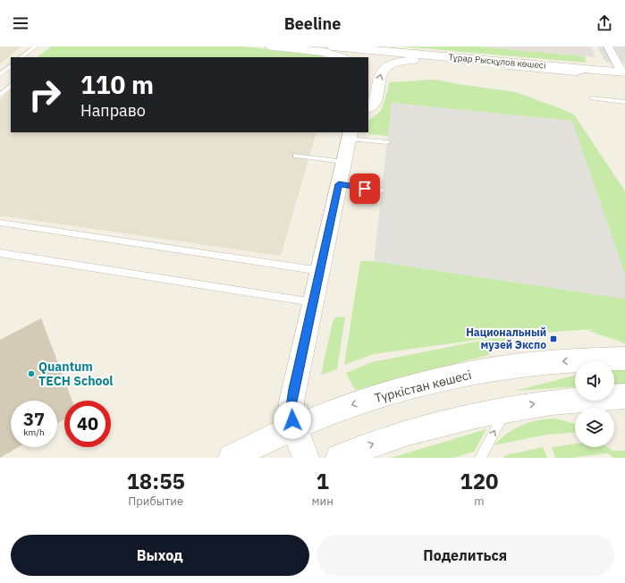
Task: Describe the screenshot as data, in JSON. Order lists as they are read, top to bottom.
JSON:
{
  "streets": {
    "street": ["Тұрар Рысқұлов көшесі", "Түркістан көшесі"]
  },
  "places": {
    "transit": ["Национальный музей Экспо"],
    "other": ["Quantum TECH School"]
  },
  "page": {
    "header": "Beeline",
    "turn": ["110 m", "Направо"],
    "speed": "37 km/h",
    "limit": "40",
    "eta": [
      "18:55",
      "Прибытие",
      "1",
      "мин",
      "120",
      "m"
    ],
    "buttons": ["Выход", "Поделиться"]
  }
}
